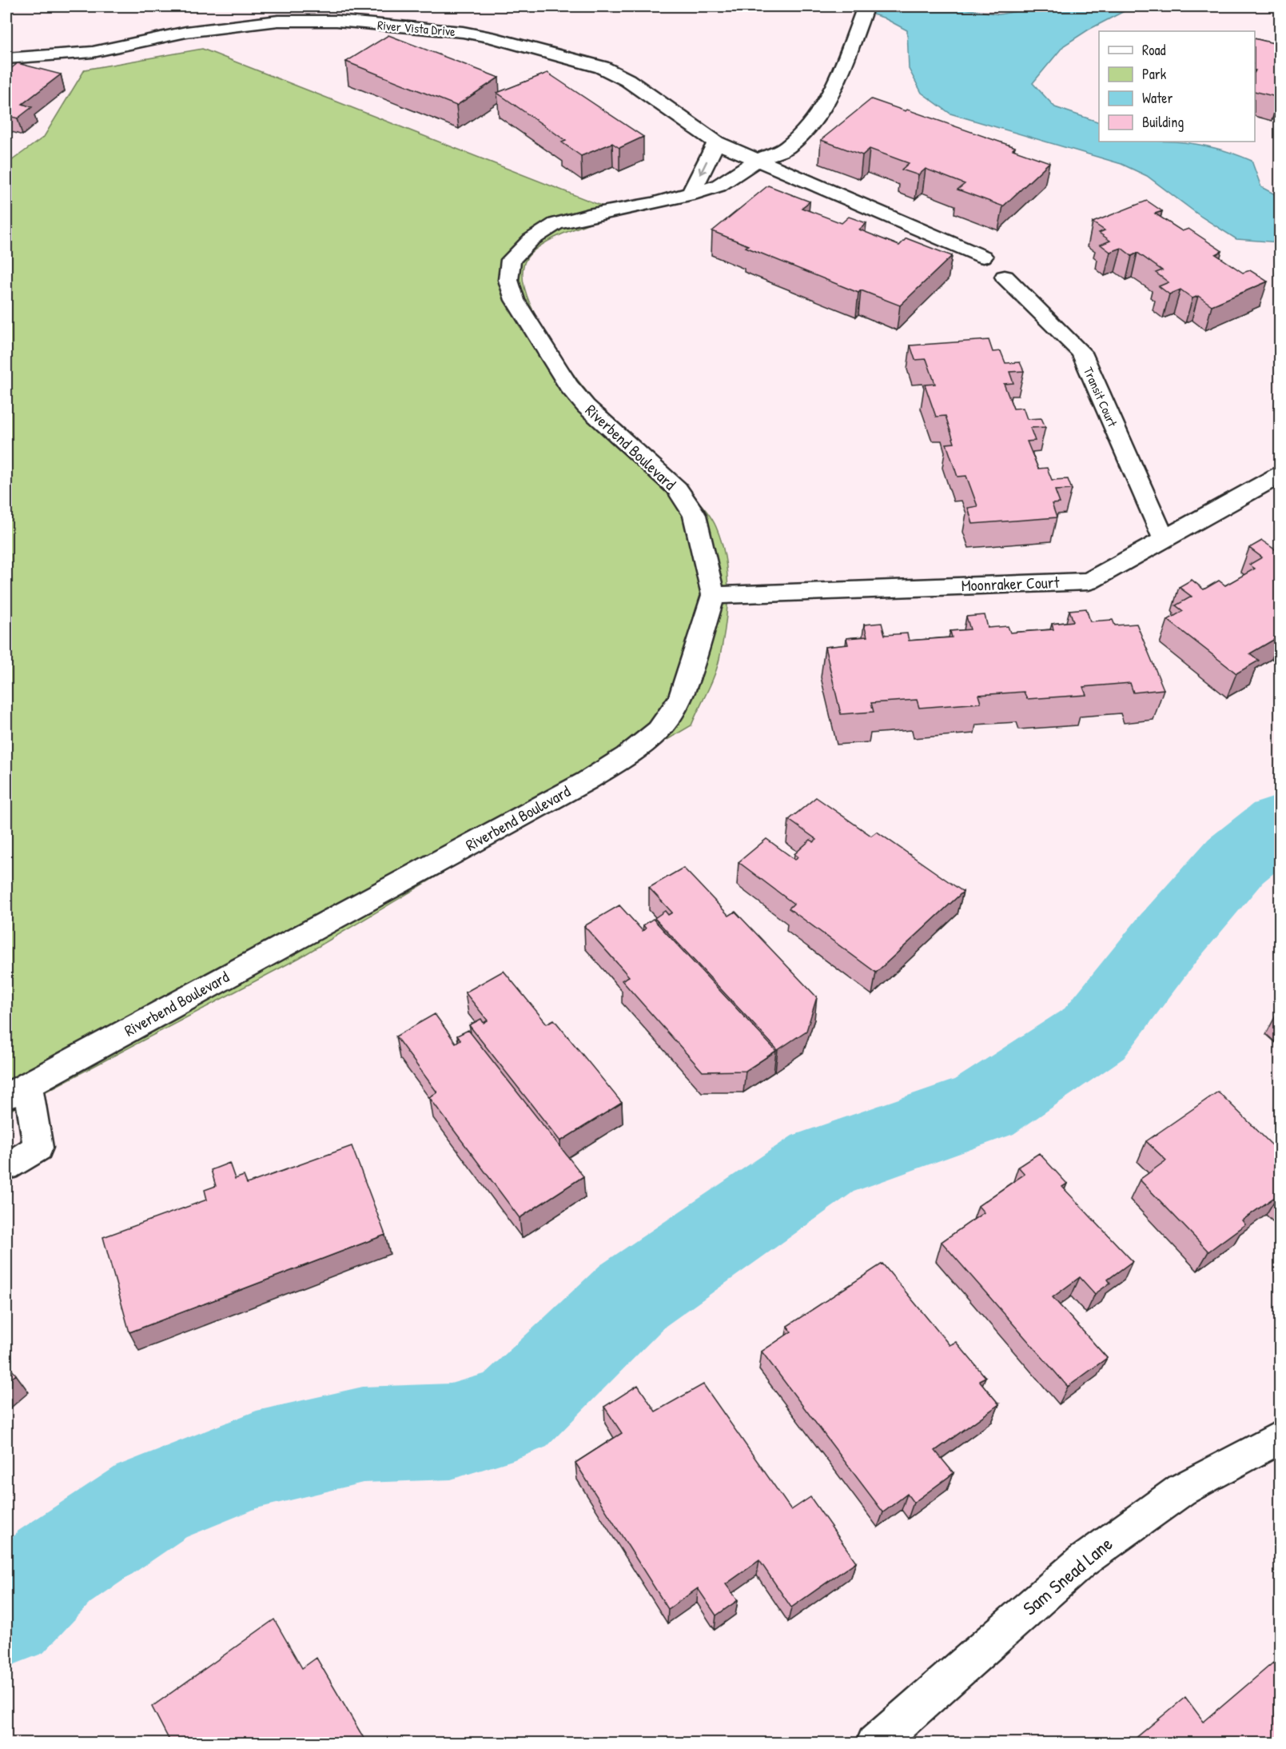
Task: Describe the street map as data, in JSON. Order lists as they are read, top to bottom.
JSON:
{
  "streets": {
    "street": [
      "River Vista Drive",
      "Transit Court",
      "Riverbend Boulevard",
      "Moonraker Court",
      "Sam Snead Lane"
    ]
  },
  "crossings": [
    ["River Vista Drive", "Riverbend Boulevard"],
    ["Transit Court", "Moonraker Court"],
    ["Riverbend Boulevard", "Moonraker Court"]
  ],
  "legend": [
    "Road",
    "Park",
    "Water",
    "Building"
  ]
}
